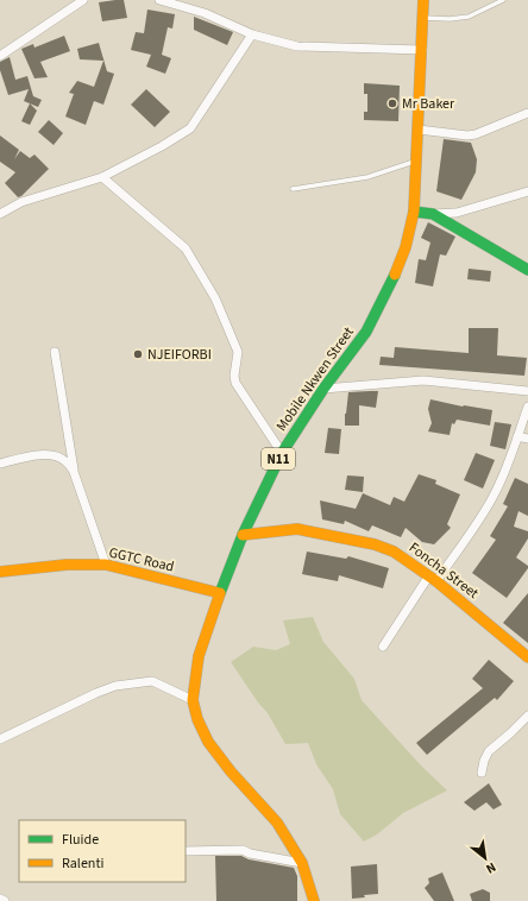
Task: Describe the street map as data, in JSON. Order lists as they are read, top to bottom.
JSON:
{
  "streets": {
    "main road": [
      "Mobile Nkwen Street",
      "N11",
      "GGTC Road",
      "Foncha Street"
    ]
  },
  "crossings": [
    ["Mobile Nkwen Street", "GGTC Road"],
    ["Mobile Nkwen Street", "Foncha Street"]
  ],
  "places": ["Mr Baker", "NJEIFORBI"],
  "legend": ["Fluide", "Ralenti"],
  "north": "bottom right"
}
